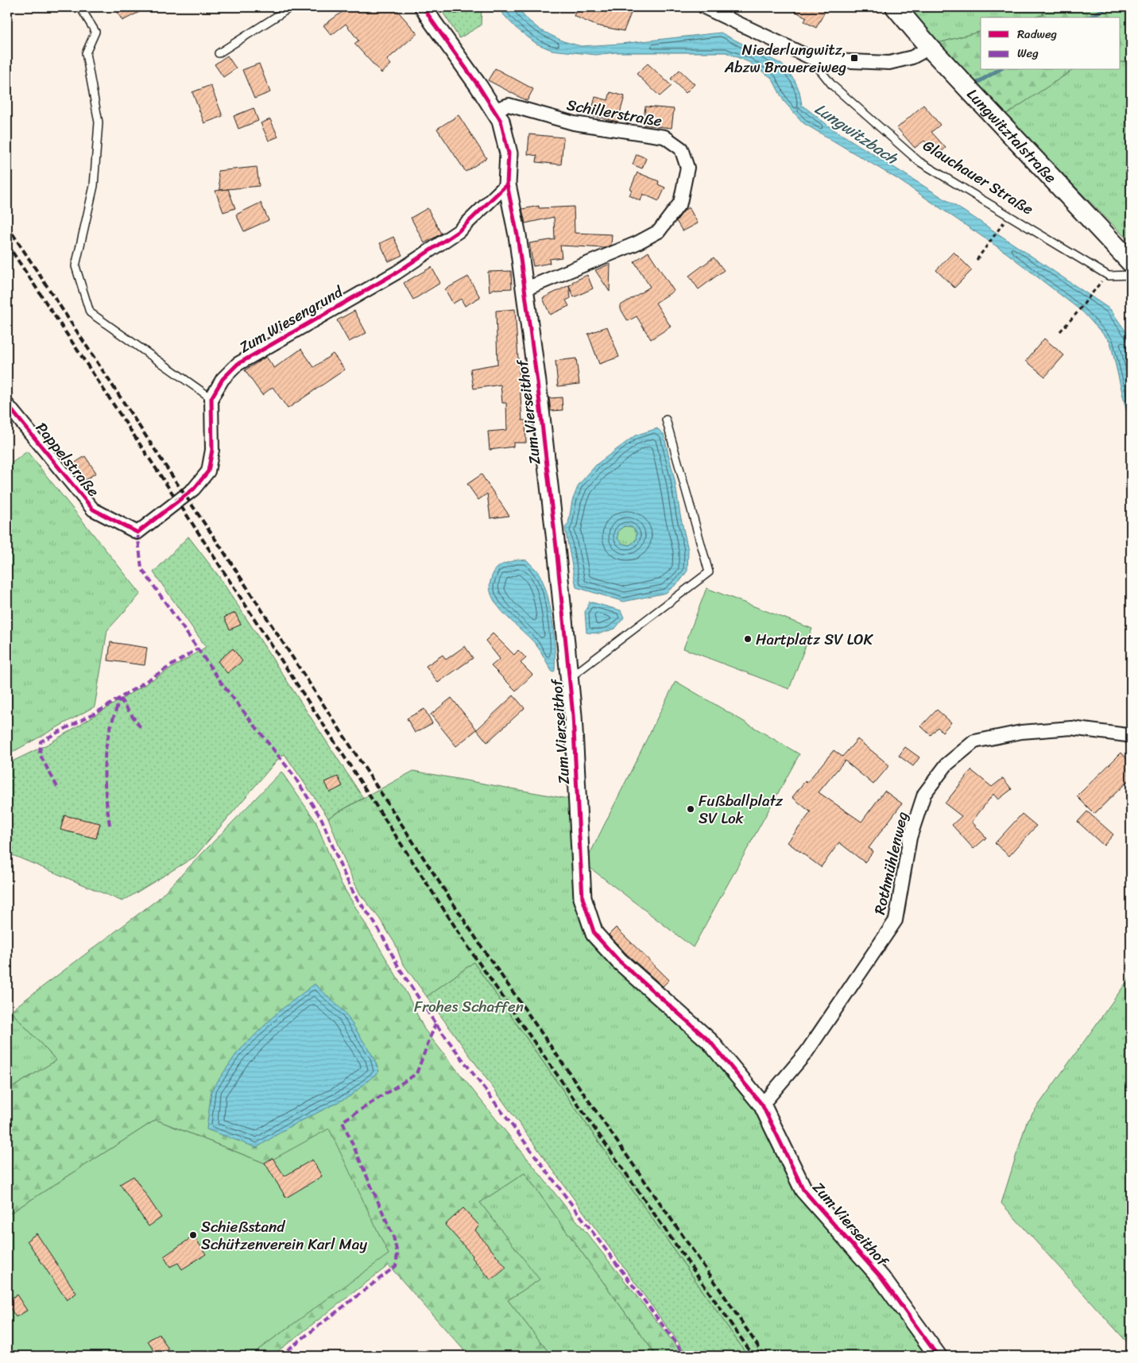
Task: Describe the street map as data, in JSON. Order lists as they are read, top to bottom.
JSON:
{
  "streets": {
    "main road": ["Lungwitztalstraße"],
    "street": [
      "Schillerstraße",
      "Glauchauer Straße",
      "Zum Wiesengrund",
      "Zum Vierseithof",
      "Pappelstraße",
      "Rothmühlenweg"
    ]
  },
  "crossings": [
    ["Schillerstraße", "Zum Vierseithof"],
    ["Lungwitztalstraße", "Glauchauer Straße"],
    ["Zum Wiesengrund", "Zum Vierseithof"],
    ["Zum Wiesengrund", "Pappelstraße"],
    ["Zum Vierseithof", "Rothmühlenweg"]
  ],
  "water": ["Lungwitzbach"],
  "parks": ["Frohes Schaffen"],
  "places": {
    "transit": ["Niederlungwitz, Abzw Brauereiweg"],
    "other": ["Hartplatz SV LOK", "Fußballplatz SV Lok", "Schießstand Schützenverein Karl May"]
  },
  "legend": ["Radweg", "Weg"]
}
